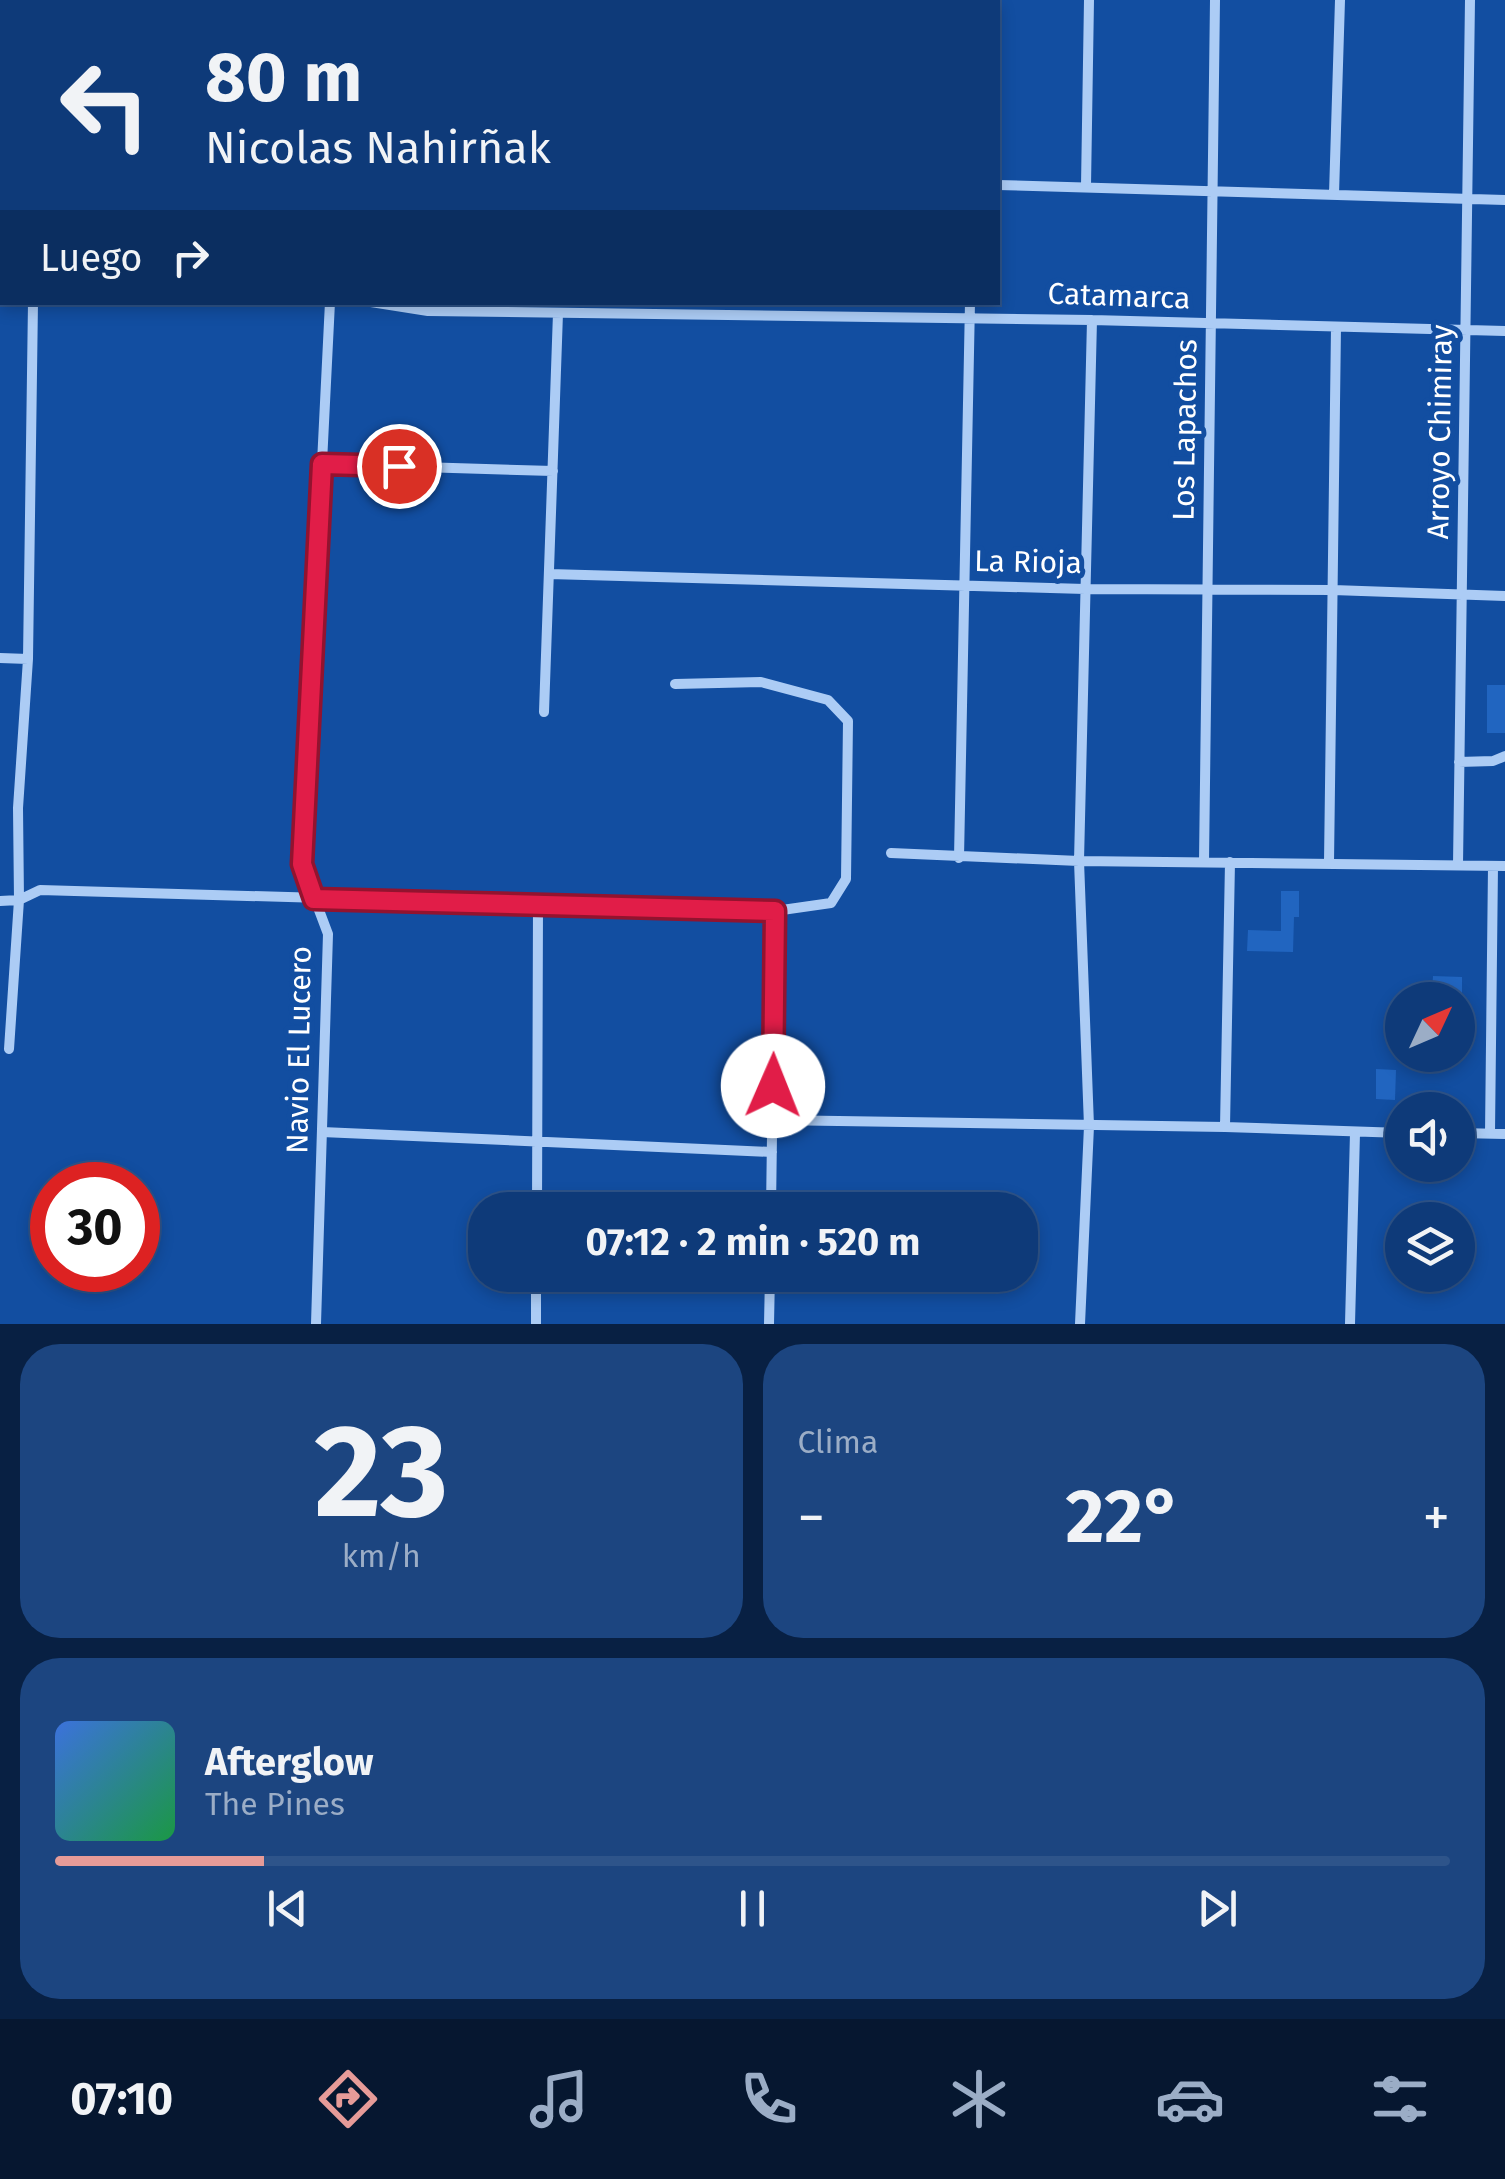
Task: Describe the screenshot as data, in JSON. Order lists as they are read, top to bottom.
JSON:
{
  "streets": {
    "street": [
      "Catamarca",
      "Los Lapachos",
      "Arroyo Chimiray",
      "La Rioja",
      "Navio El Lucero"
    ]
  },
  "crossings": [
    ["Catamarca", "Los Lapachos"],
    ["Catamarca", "Arroyo Chimiray"],
    ["Los Lapachos", "La Rioja"],
    ["Arroyo Chimiray", "La Rioja"]
  ],
  "north": "top right",
  "page": {
    "turn": ["80 m", "Nicolas Nahirñak"],
    "then": "Luego",
    "limit": "30",
    "trip": "07:12 · 2 min · 520 m",
    "tile": [
      ["23", "km/h"],
      "Clima"
    ],
    "heat": ["−", "22°", "+"],
    "song": ["Afterglow", "The Pines"],
    "tabs": "07:10"
  }
}
